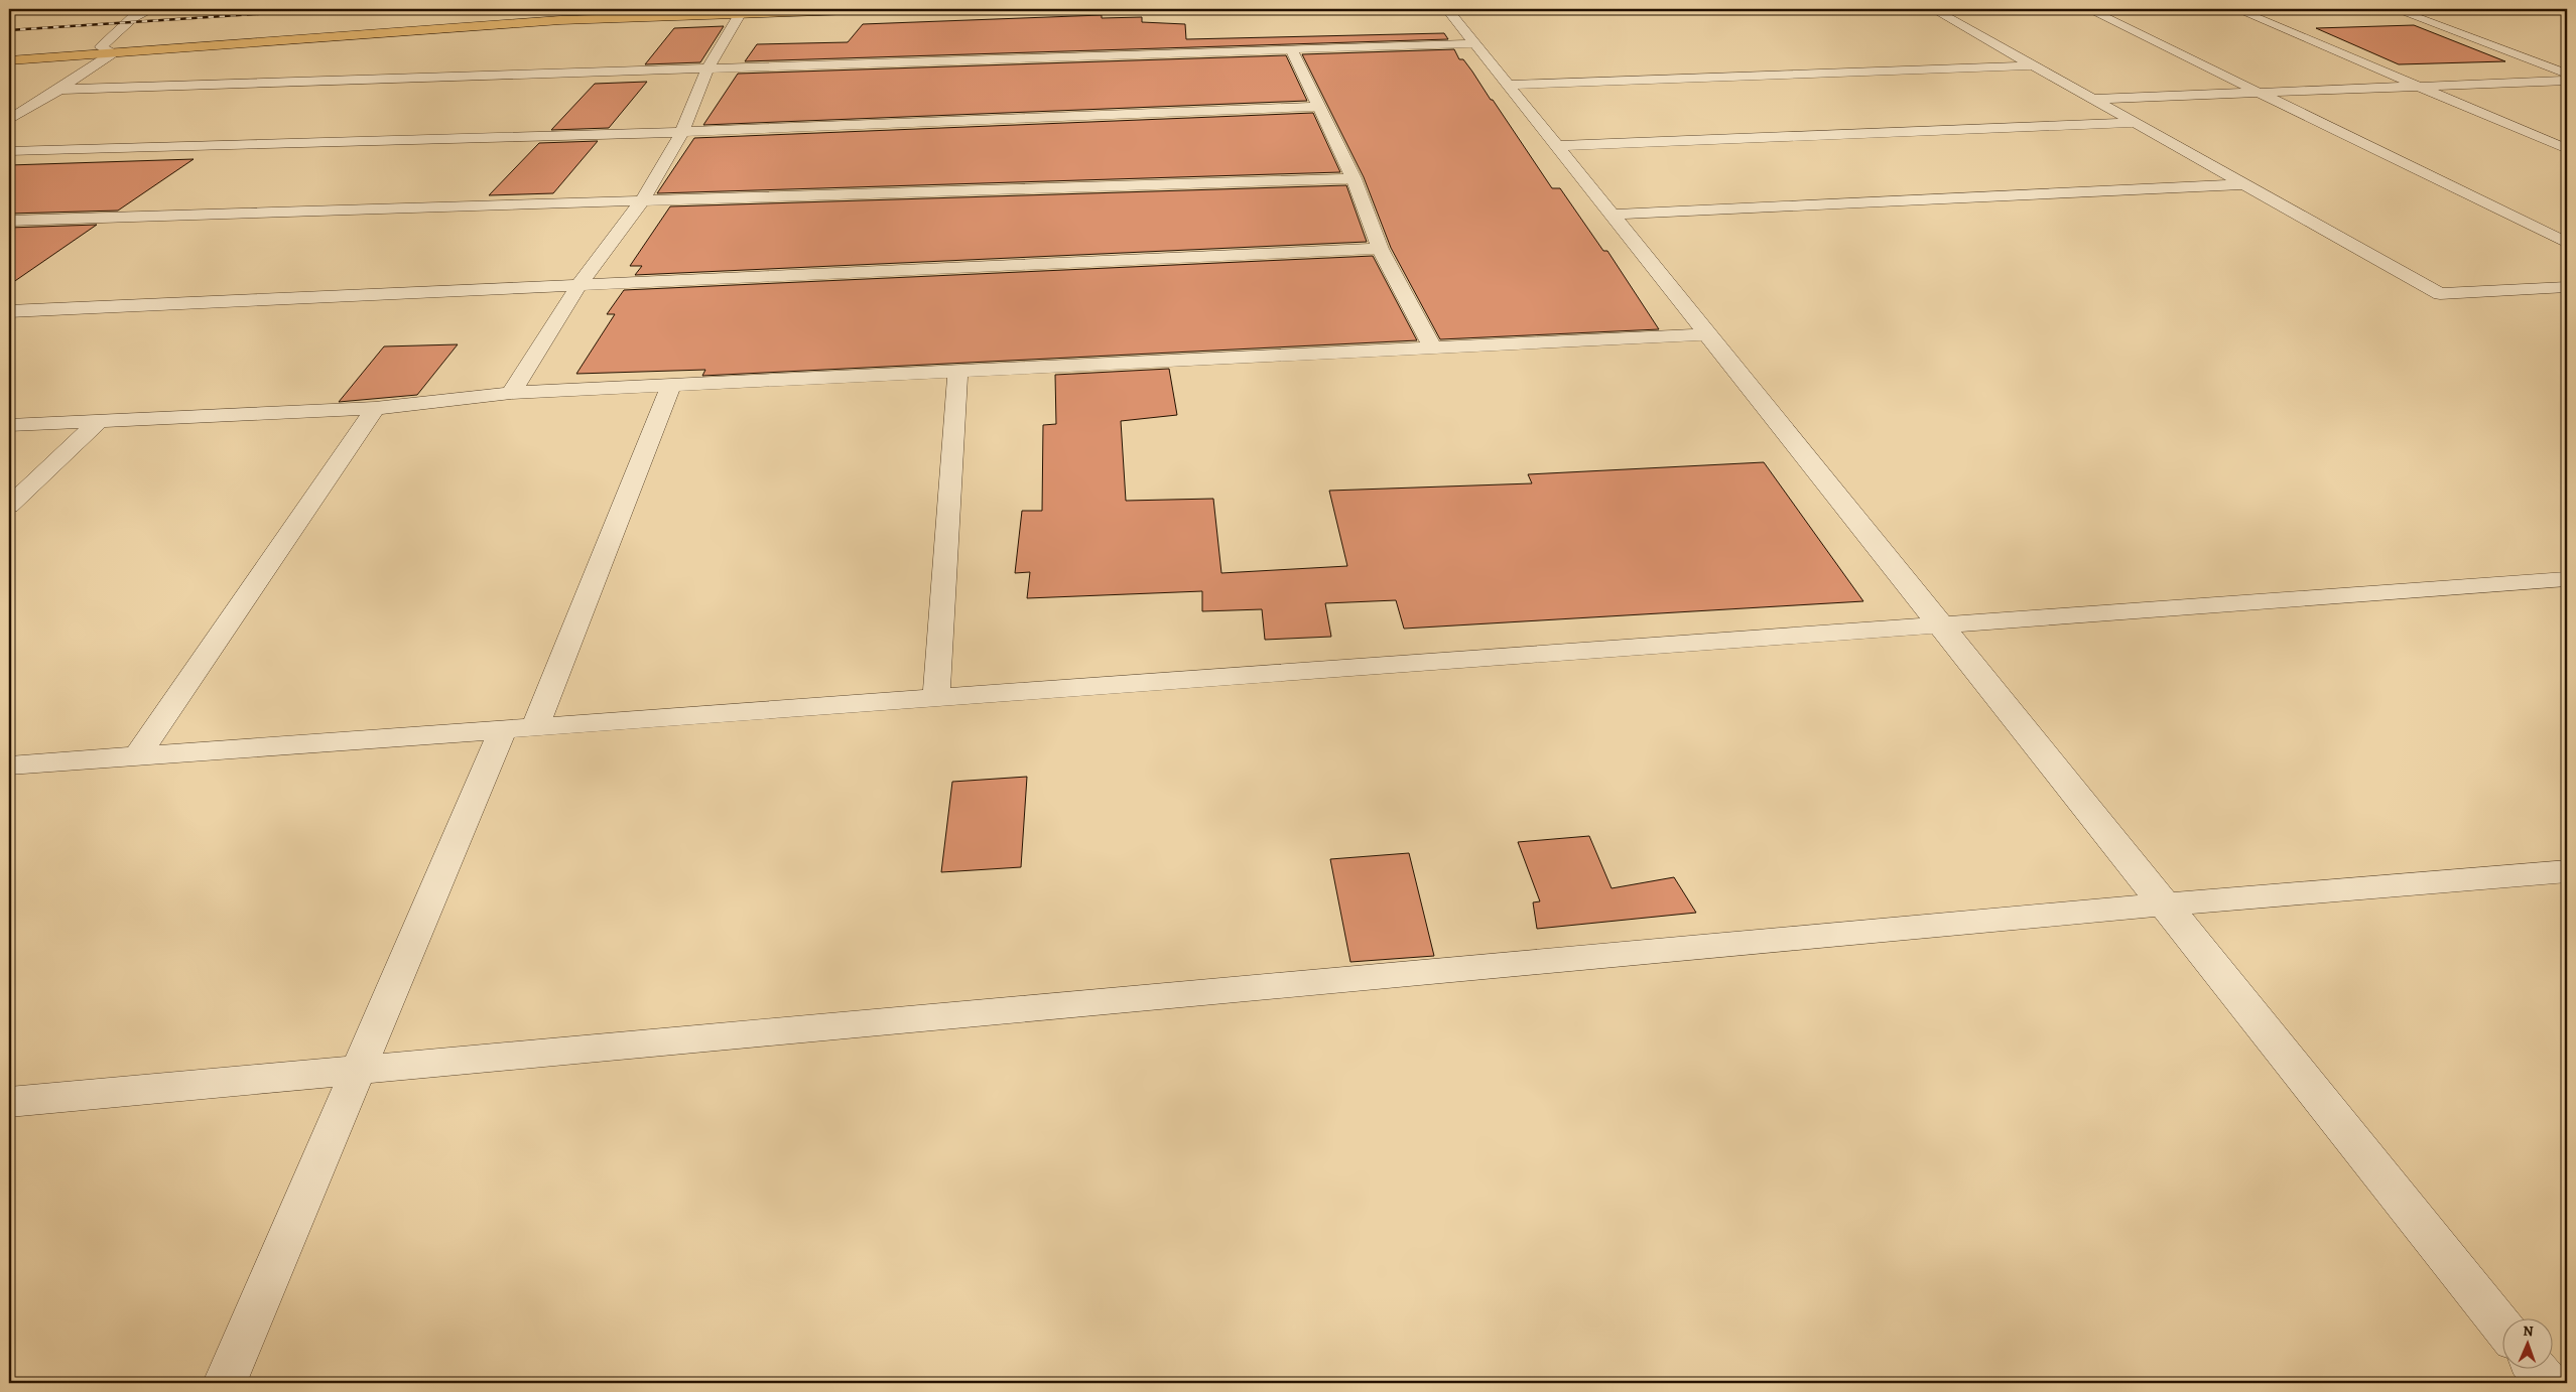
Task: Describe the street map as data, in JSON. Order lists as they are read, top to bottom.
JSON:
{
  "north": "top"
}
